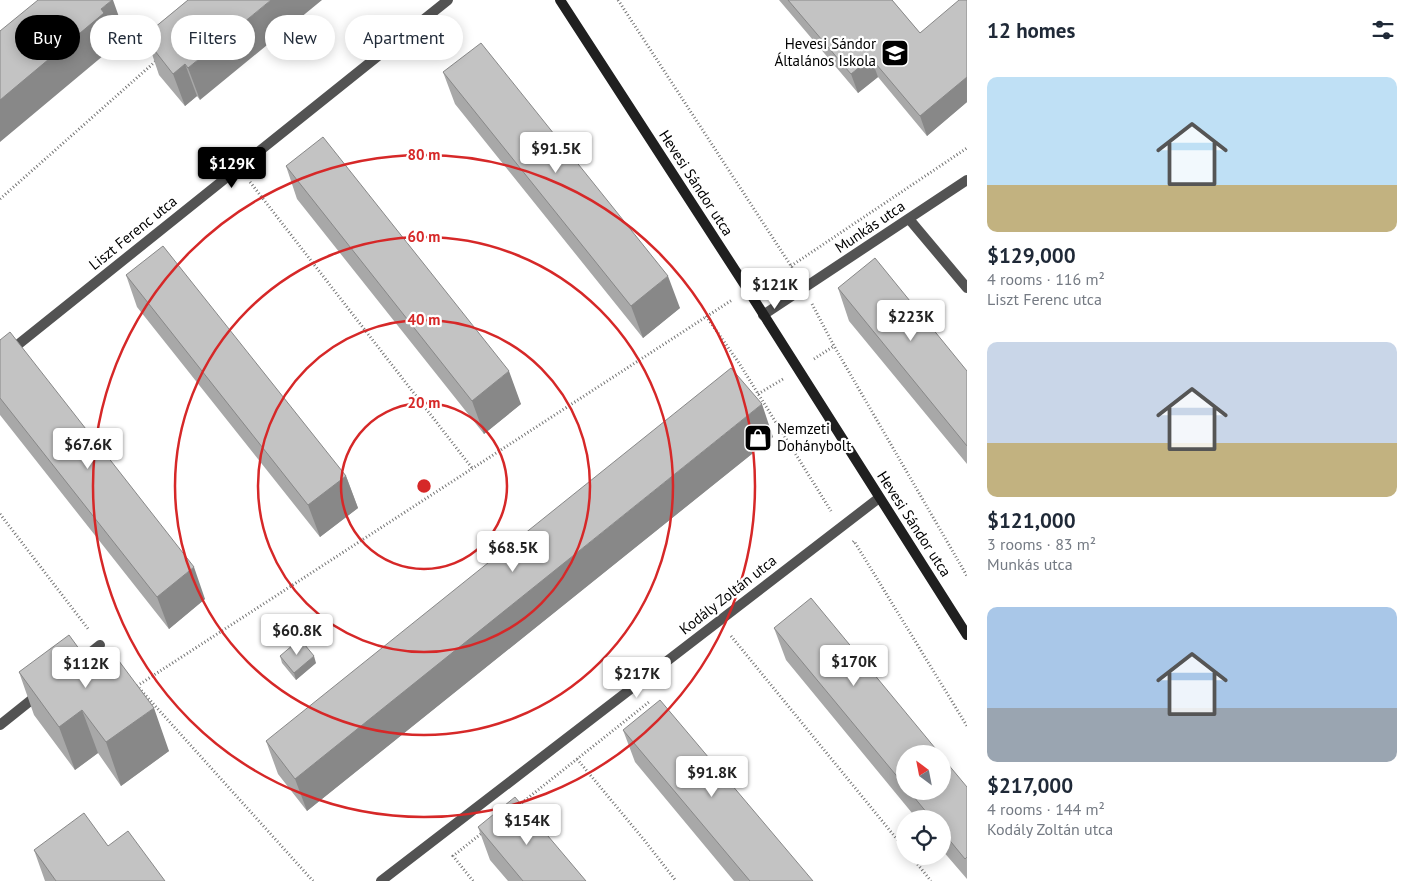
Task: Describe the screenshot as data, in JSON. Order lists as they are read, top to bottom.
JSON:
{
  "streets": {
    "main road": ["Hevesi Sándor utca"],
    "street": ["Munkás utca", "Liszt Ferenc utca", "Kodály Zoltán utca"]
  },
  "crossings": [
    ["Hevesi Sándor utca", "Munkás utca"],
    ["Hevesi Sándor utca", "Kodály Zoltán utca"]
  ],
  "places": {
    "school or university": ["Hevesi Sándor Általános Iskola"],
    "shop": ["Nemzeti Dohánybolt"]
  },
  "north": "top left",
  "page": {
    "heading": "12 homes",
    "chip": [
      "Buy",
      "Rent",
      "Filters",
      "New",
      "Apartment"
    ],
    "list": [
      {
        "name": "$129,000",
        "note": "4 rooms · 116 m² · Liszt Ferenc utca"
      },
      {
        "name": "$121,000",
        "note": "3 rooms · 83 m² · Munkás utca"
      },
      {
        "name": "$217,000",
        "note": "4 rooms · 144 m² · Kodály Zoltán utca"
      }
    ],
    "price": [
      "$91.5K",
      "$129K",
      "$121K",
      "$223K",
      "$67.6K",
      "$68.5K",
      "$60.8K",
      "$170K",
      "$112K",
      "$217K",
      "$91.8K",
      "$154K"
    ]
  },
  "rings": [
    "80 m",
    "60 m",
    "40 m",
    "20 m"
  ]
}
